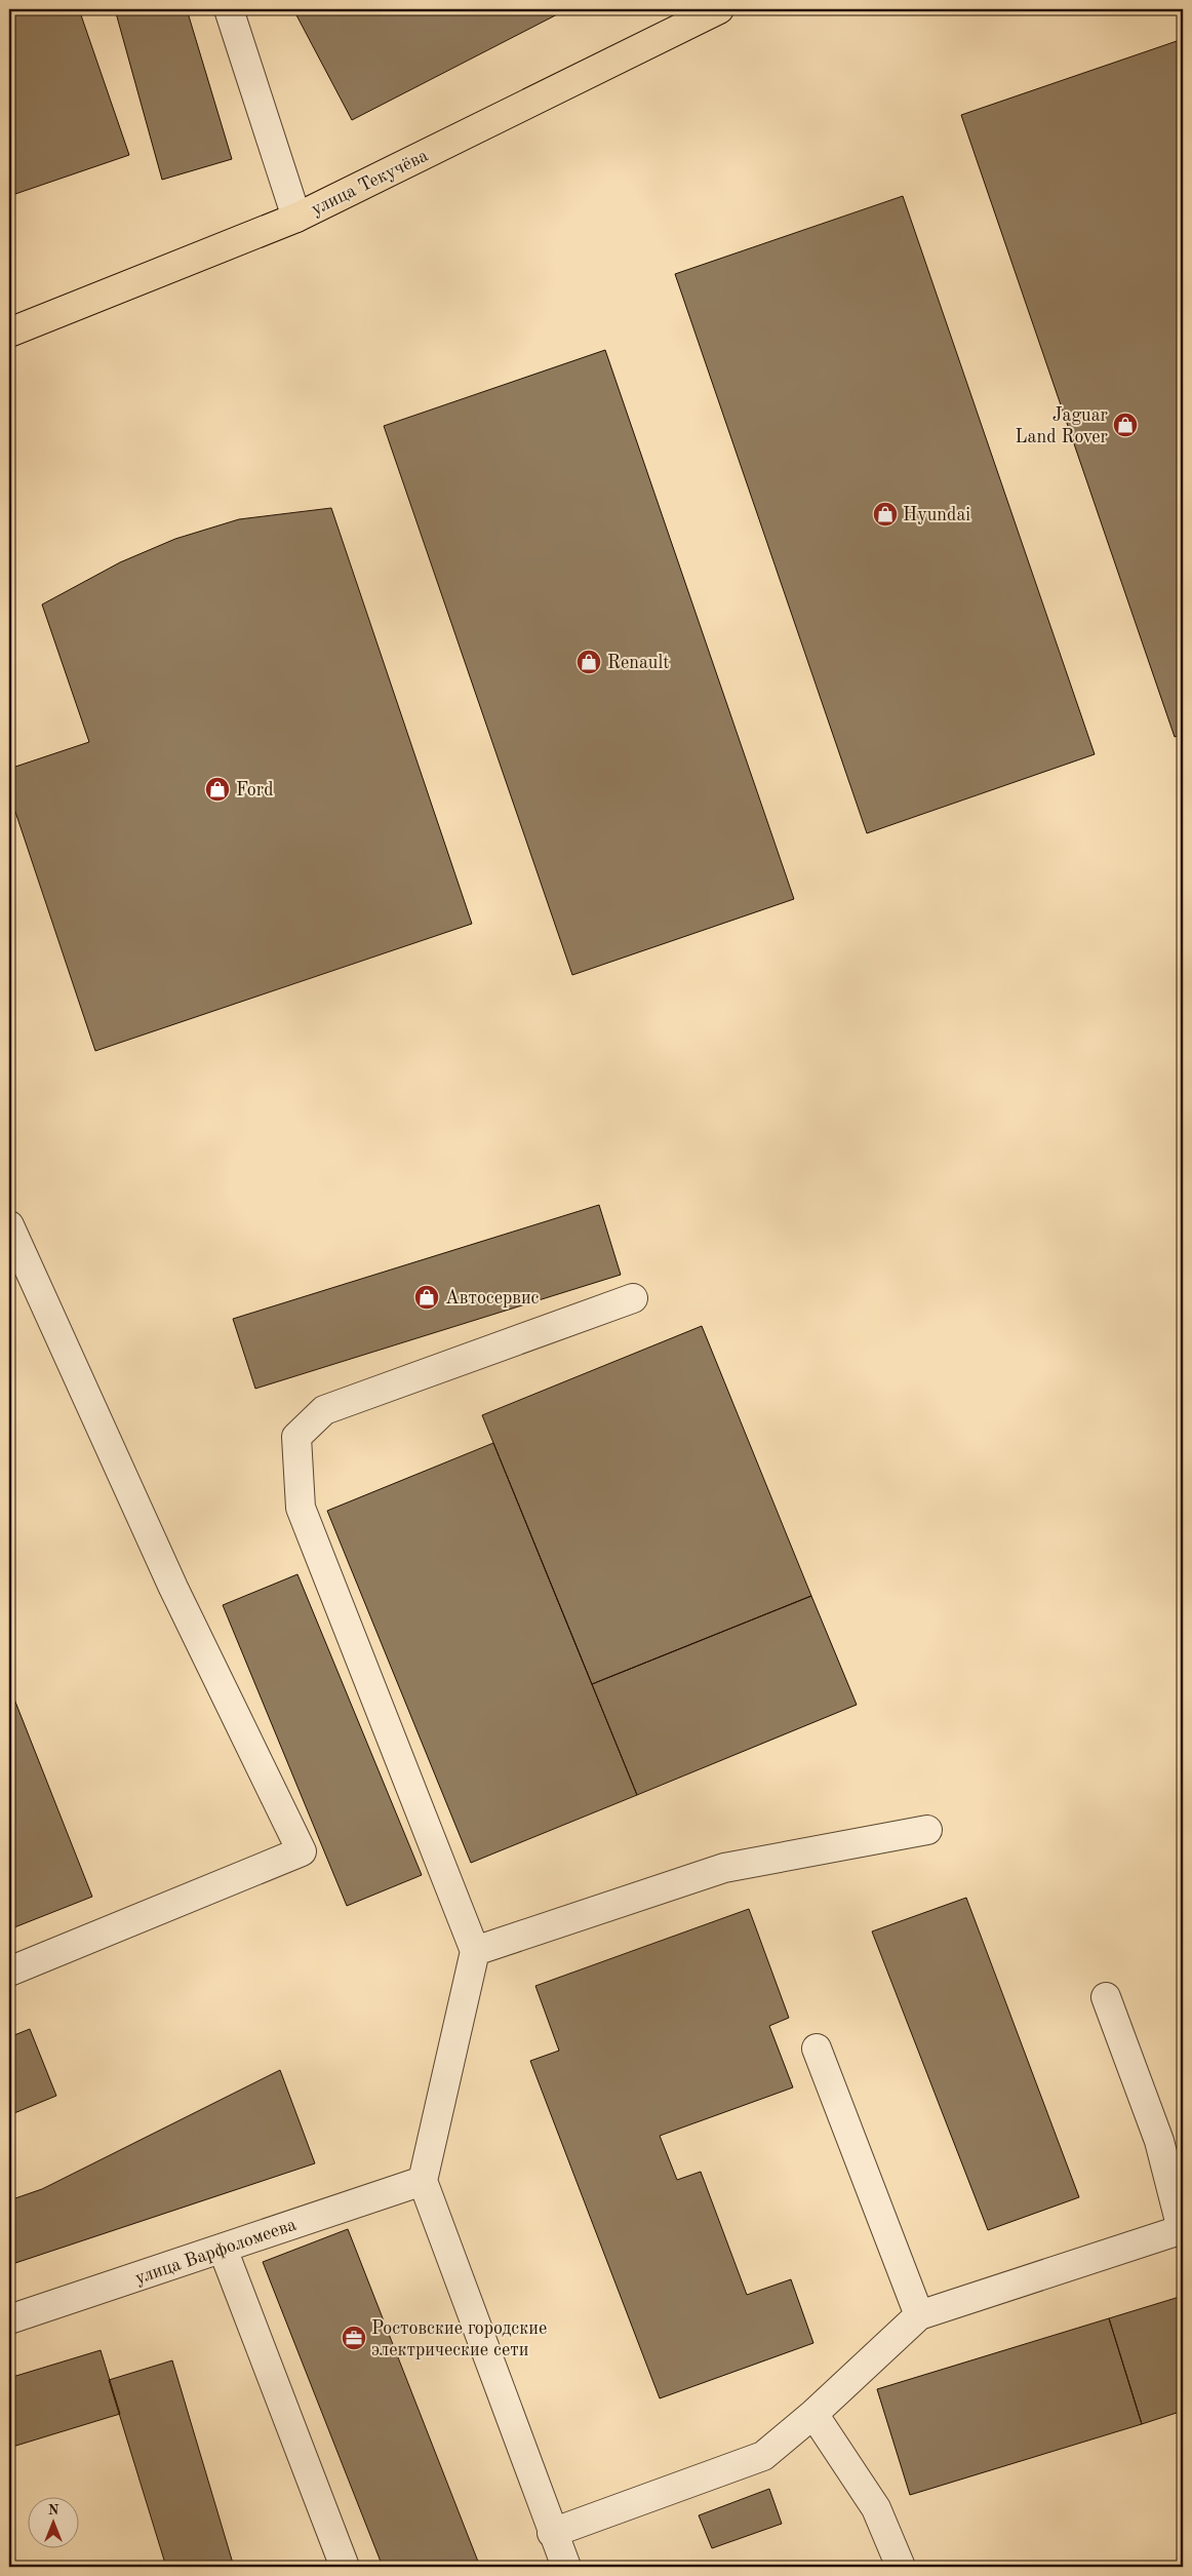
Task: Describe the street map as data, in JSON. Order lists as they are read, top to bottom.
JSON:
{
  "streets": {
    "main road": ["улица Текучёва"],
    "street": ["улица Варфоломеева"]
  },
  "places": {
    "shop": [
      "Jaguar Land Rover",
      "Hyundai",
      "Renault",
      "Ford",
      "Автосервис"
    ],
    "office": ["Ростовские городские электрические сети"]
  },
  "north": "top"
}
